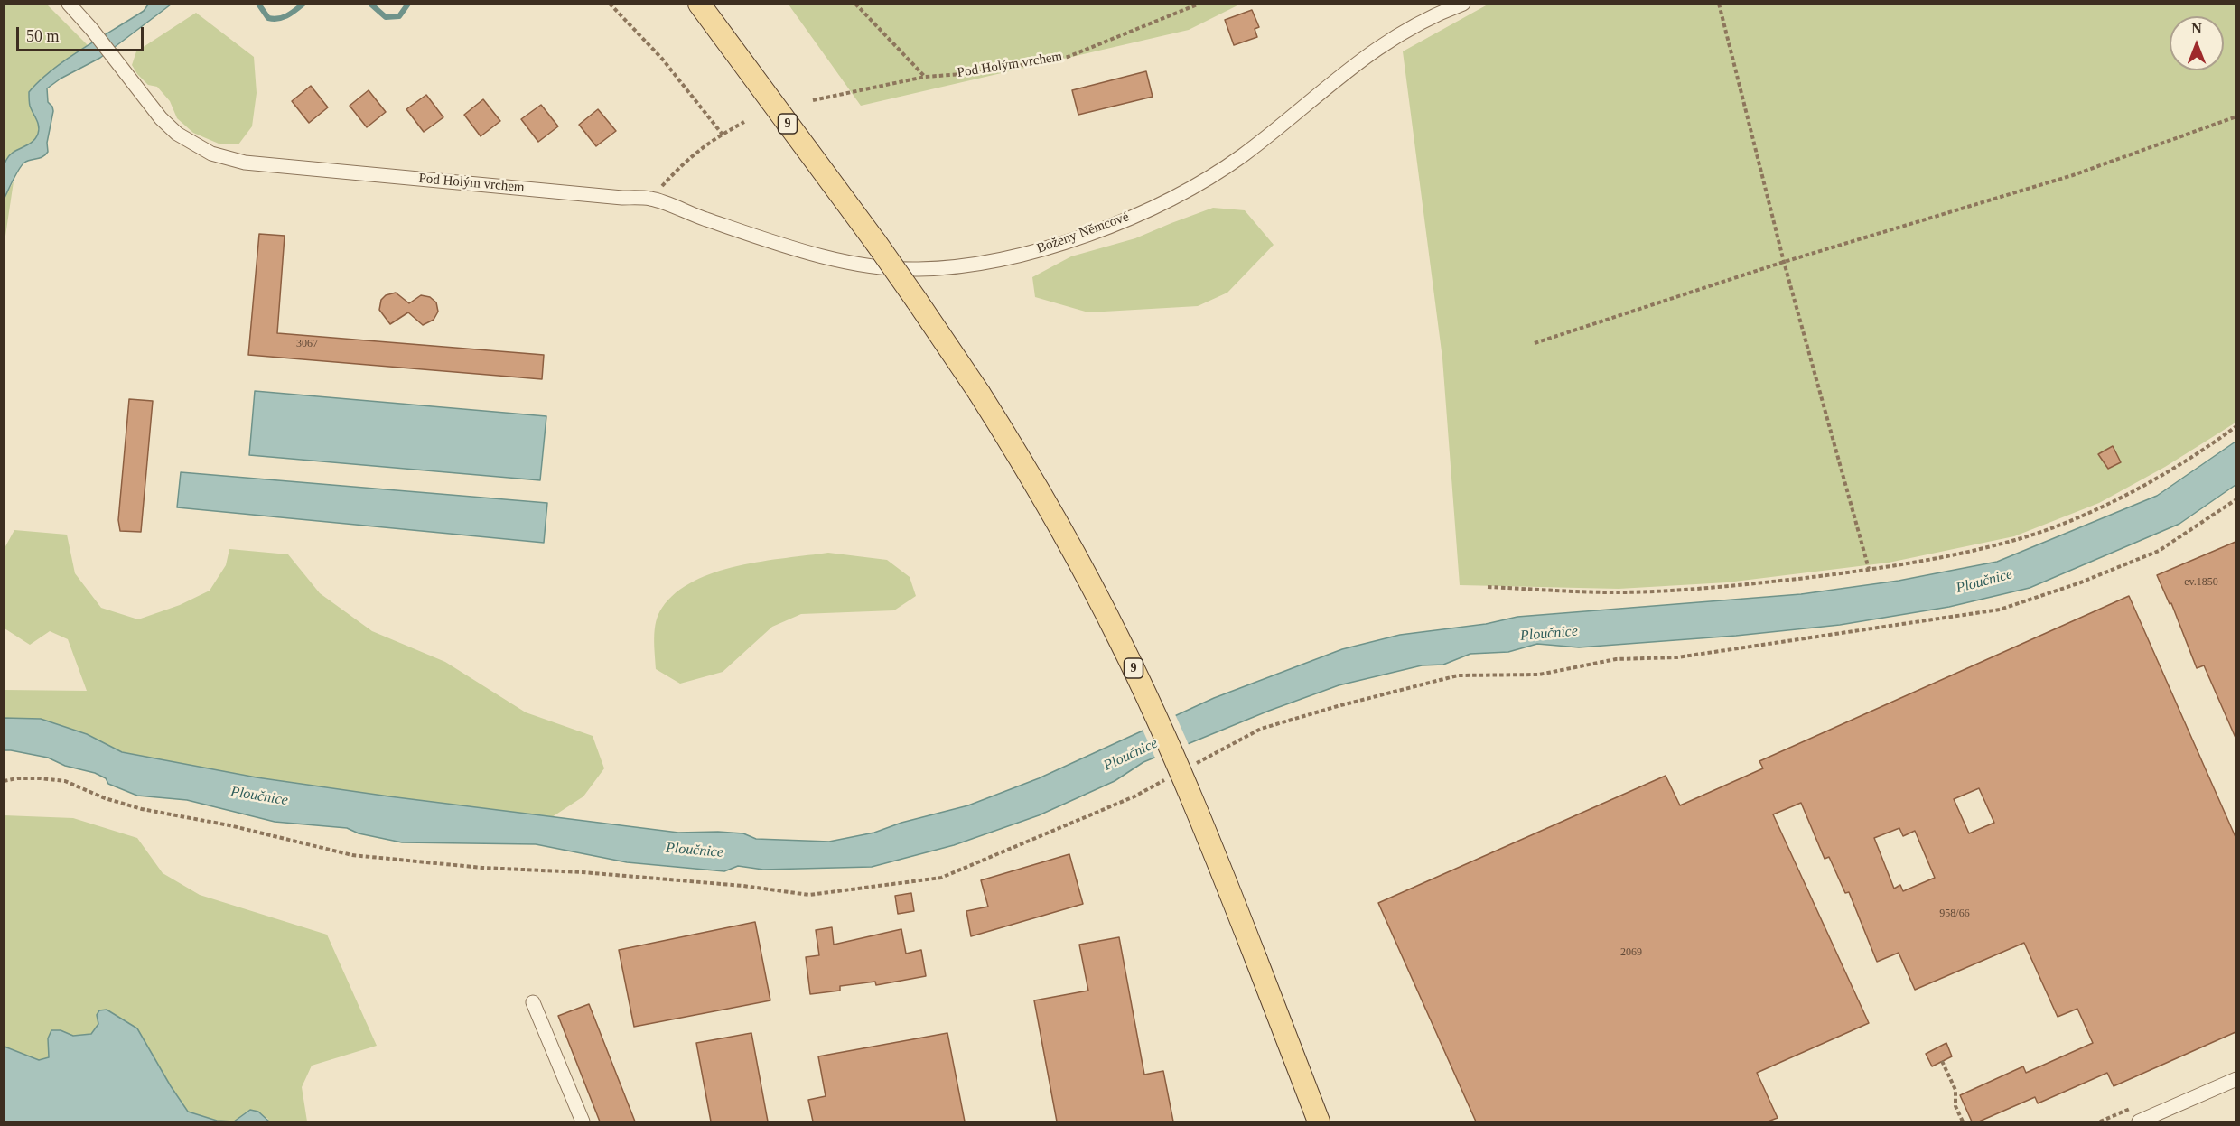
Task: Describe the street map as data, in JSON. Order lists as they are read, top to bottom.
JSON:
{
  "streets": {
    "main road": ["9"],
    "street": ["Pod Holým vrchem", "Boženy Němcové"]
  },
  "crossings": [
    ["Pod Holým vrchem", "Boženy Němcové"]
  ],
  "water": ["Ploučnice"],
  "house_numbers": [
    "3067",
    "ev.1850",
    "958/66",
    "2069"
  ],
  "scale_bar": "50 m",
  "north": "top"
}
